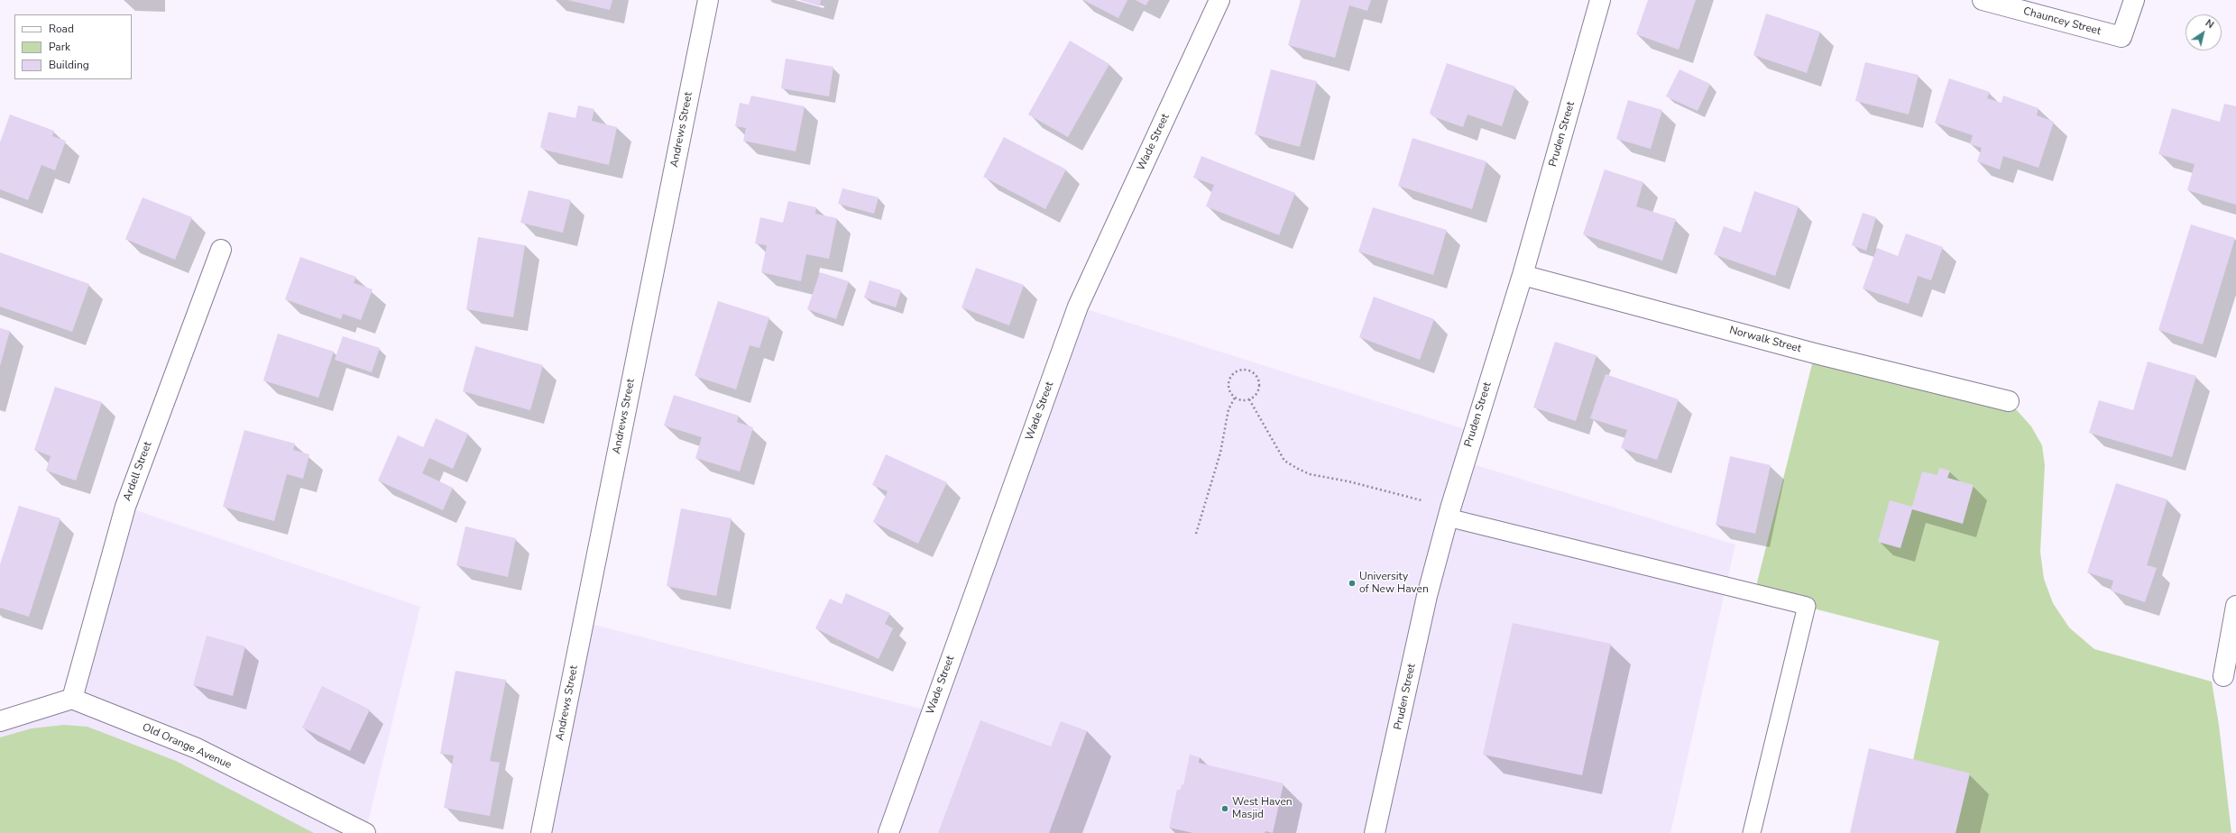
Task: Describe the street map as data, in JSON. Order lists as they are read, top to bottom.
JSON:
{
  "streets": {
    "street": [
      "Chauncey Street",
      "Andrews Street",
      "Pruden Street",
      "Wade Street",
      "Norwalk Street",
      "Ardell Street",
      "Old Orange Avenue"
    ]
  },
  "crossings": [
    ["Pruden Street", "Norwalk Street"],
    ["Ardell Street", "Old Orange Avenue"]
  ],
  "places": ["University of New Haven", "West Haven Masjid"],
  "legend": ["Road", "Park", "Building"],
  "north": "top right"
}
